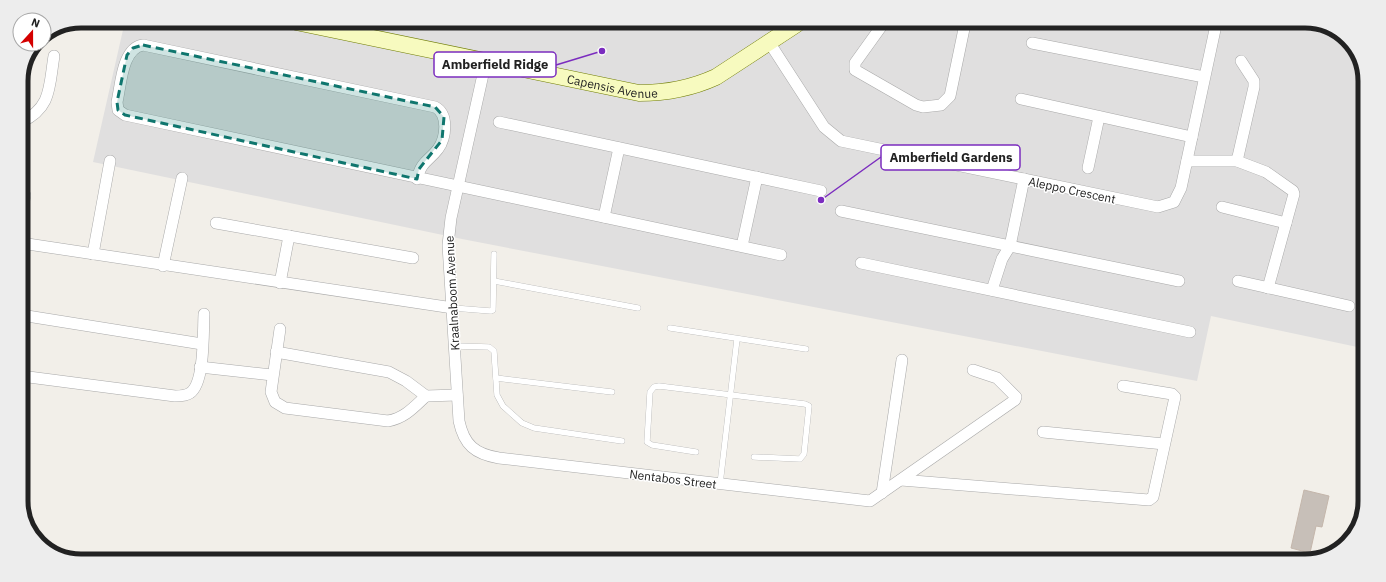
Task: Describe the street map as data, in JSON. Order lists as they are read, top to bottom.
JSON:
{
  "streets": {
    "street": [
      "Capensis Avenue",
      "Aleppo Crescent",
      "Kraalnaboom Avenue",
      "Nentabos Street"
    ]
  },
  "crossings": [
    ["Capensis Avenue", "Aleppo Crescent"],
    ["Capensis Avenue", "Kraalnaboom Avenue"],
    ["Kraalnaboom Avenue", "Nentabos Street"]
  ],
  "places": ["Amberfield Ridge", "Amberfield Gardens"],
  "north": "top"
}
